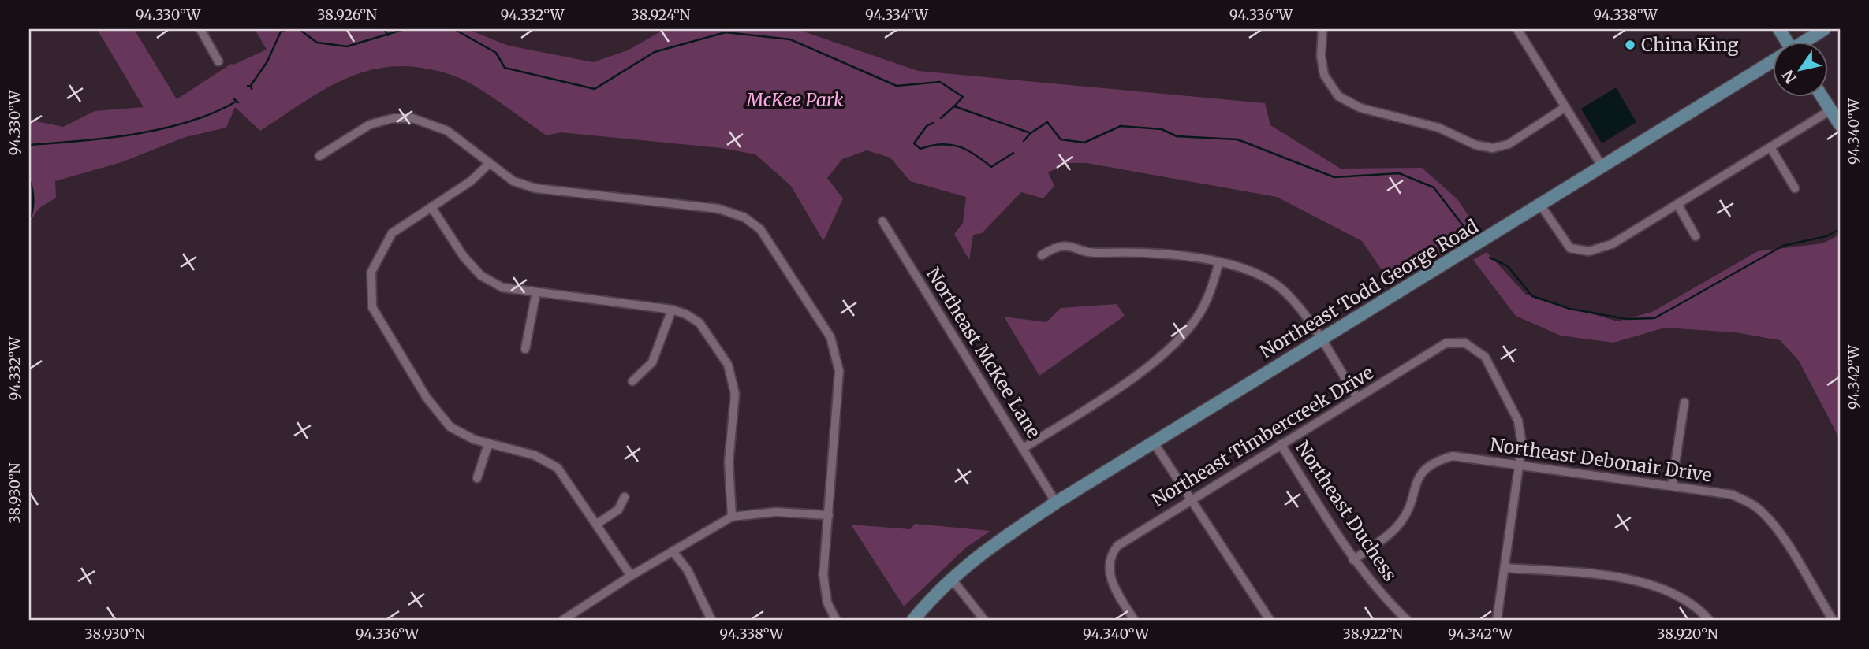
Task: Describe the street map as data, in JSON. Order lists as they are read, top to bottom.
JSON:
{
  "streets": {
    "main road": ["Northeast Todd George Road"],
    "street": [
      "Northeast McKee Lane",
      "Northeast Timbercreek Drive",
      "Northeast Debonair Drive",
      "Northeast Duchess"
    ]
  },
  "crossings": [
    ["Northeast Todd George Road", "Northeast McKee Lane"],
    ["Northeast Timbercreek Drive", "Northeast Debonair Drive"],
    ["Northeast Timbercreek Drive", "Northeast Duchess"],
    ["Northeast Debonair Drive", "Northeast Duchess"]
  ],
  "parks": ["McKee Park"],
  "places": ["China King"],
  "north": "bottom left",
  "coordinates": [
    "94.330°W",
    "38.926°N",
    "94.332°W",
    "38.924°N",
    "94.334°W",
    "94.336°W",
    "94.338°W",
    "94.340°W",
    "94.342°W",
    "38.930°N",
    "38.922°N",
    "38.920°N"
  ]
}
